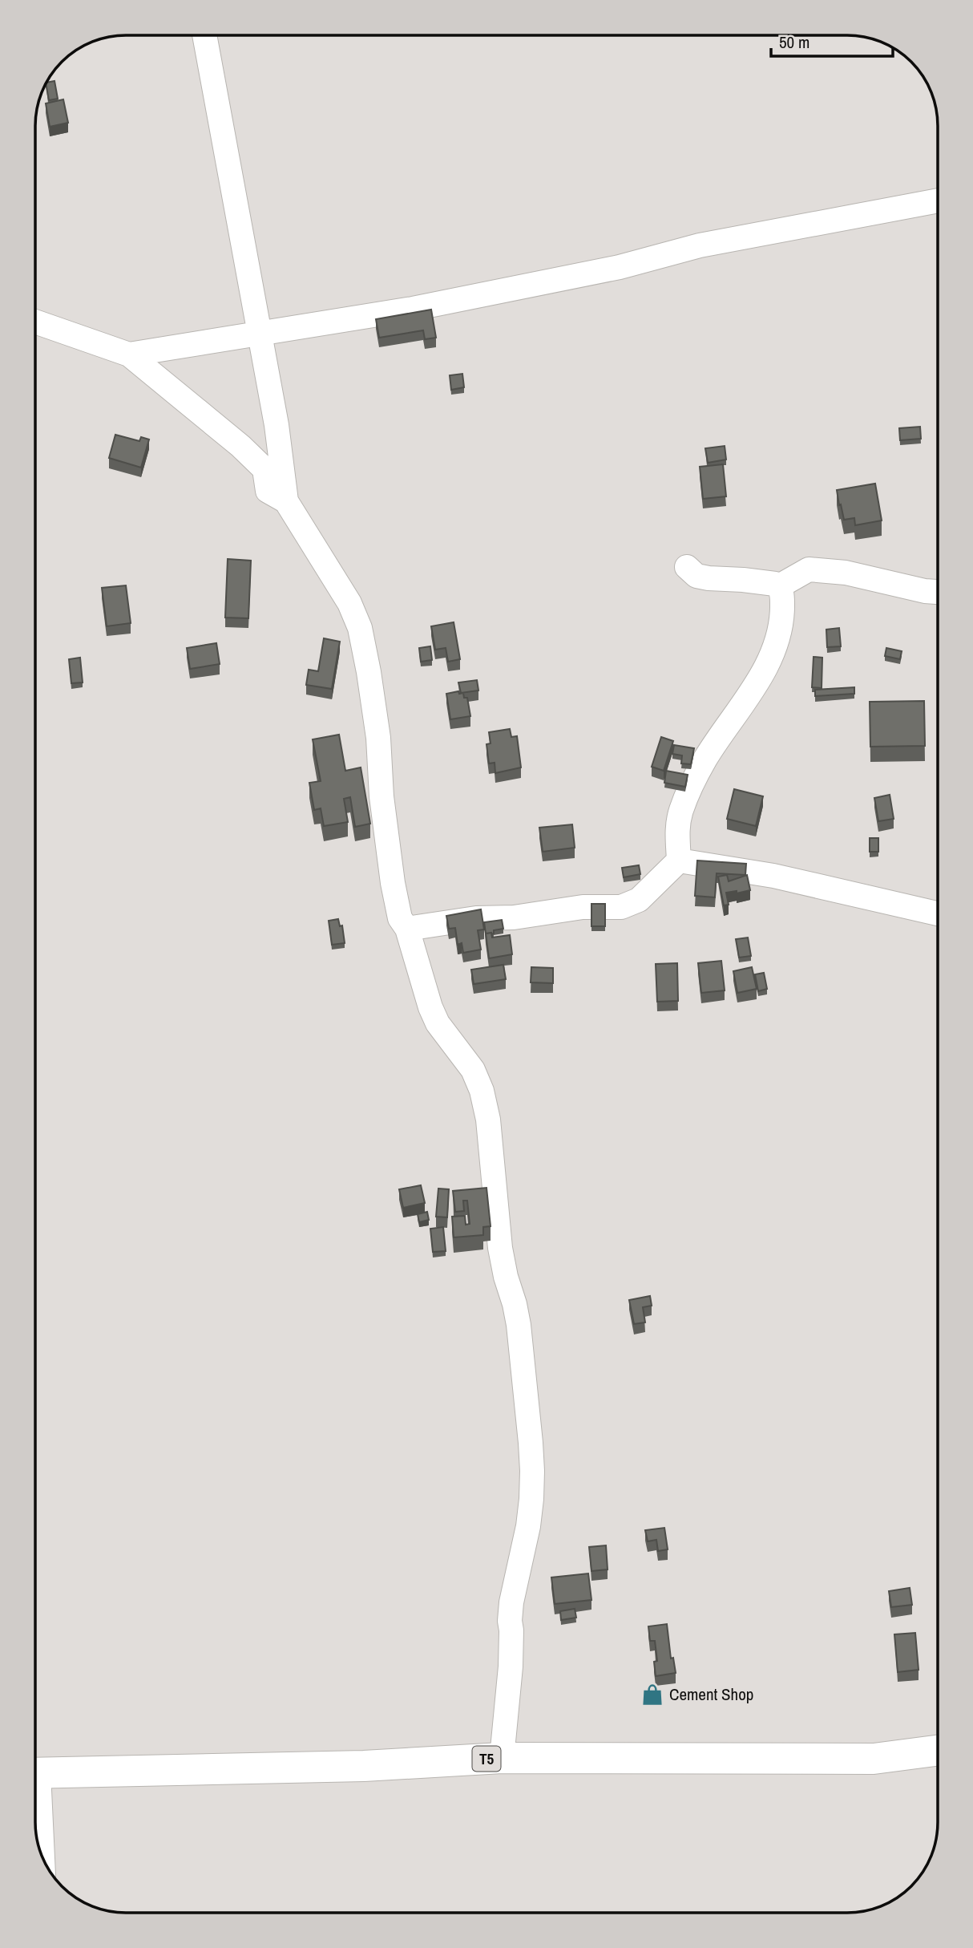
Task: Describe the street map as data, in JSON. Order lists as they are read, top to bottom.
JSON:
{
  "streets": {
    "highway": ["T5"]
  },
  "places": {
    "shop": ["Cement Shop"]
  },
  "scale_bar": "50 m"
}
